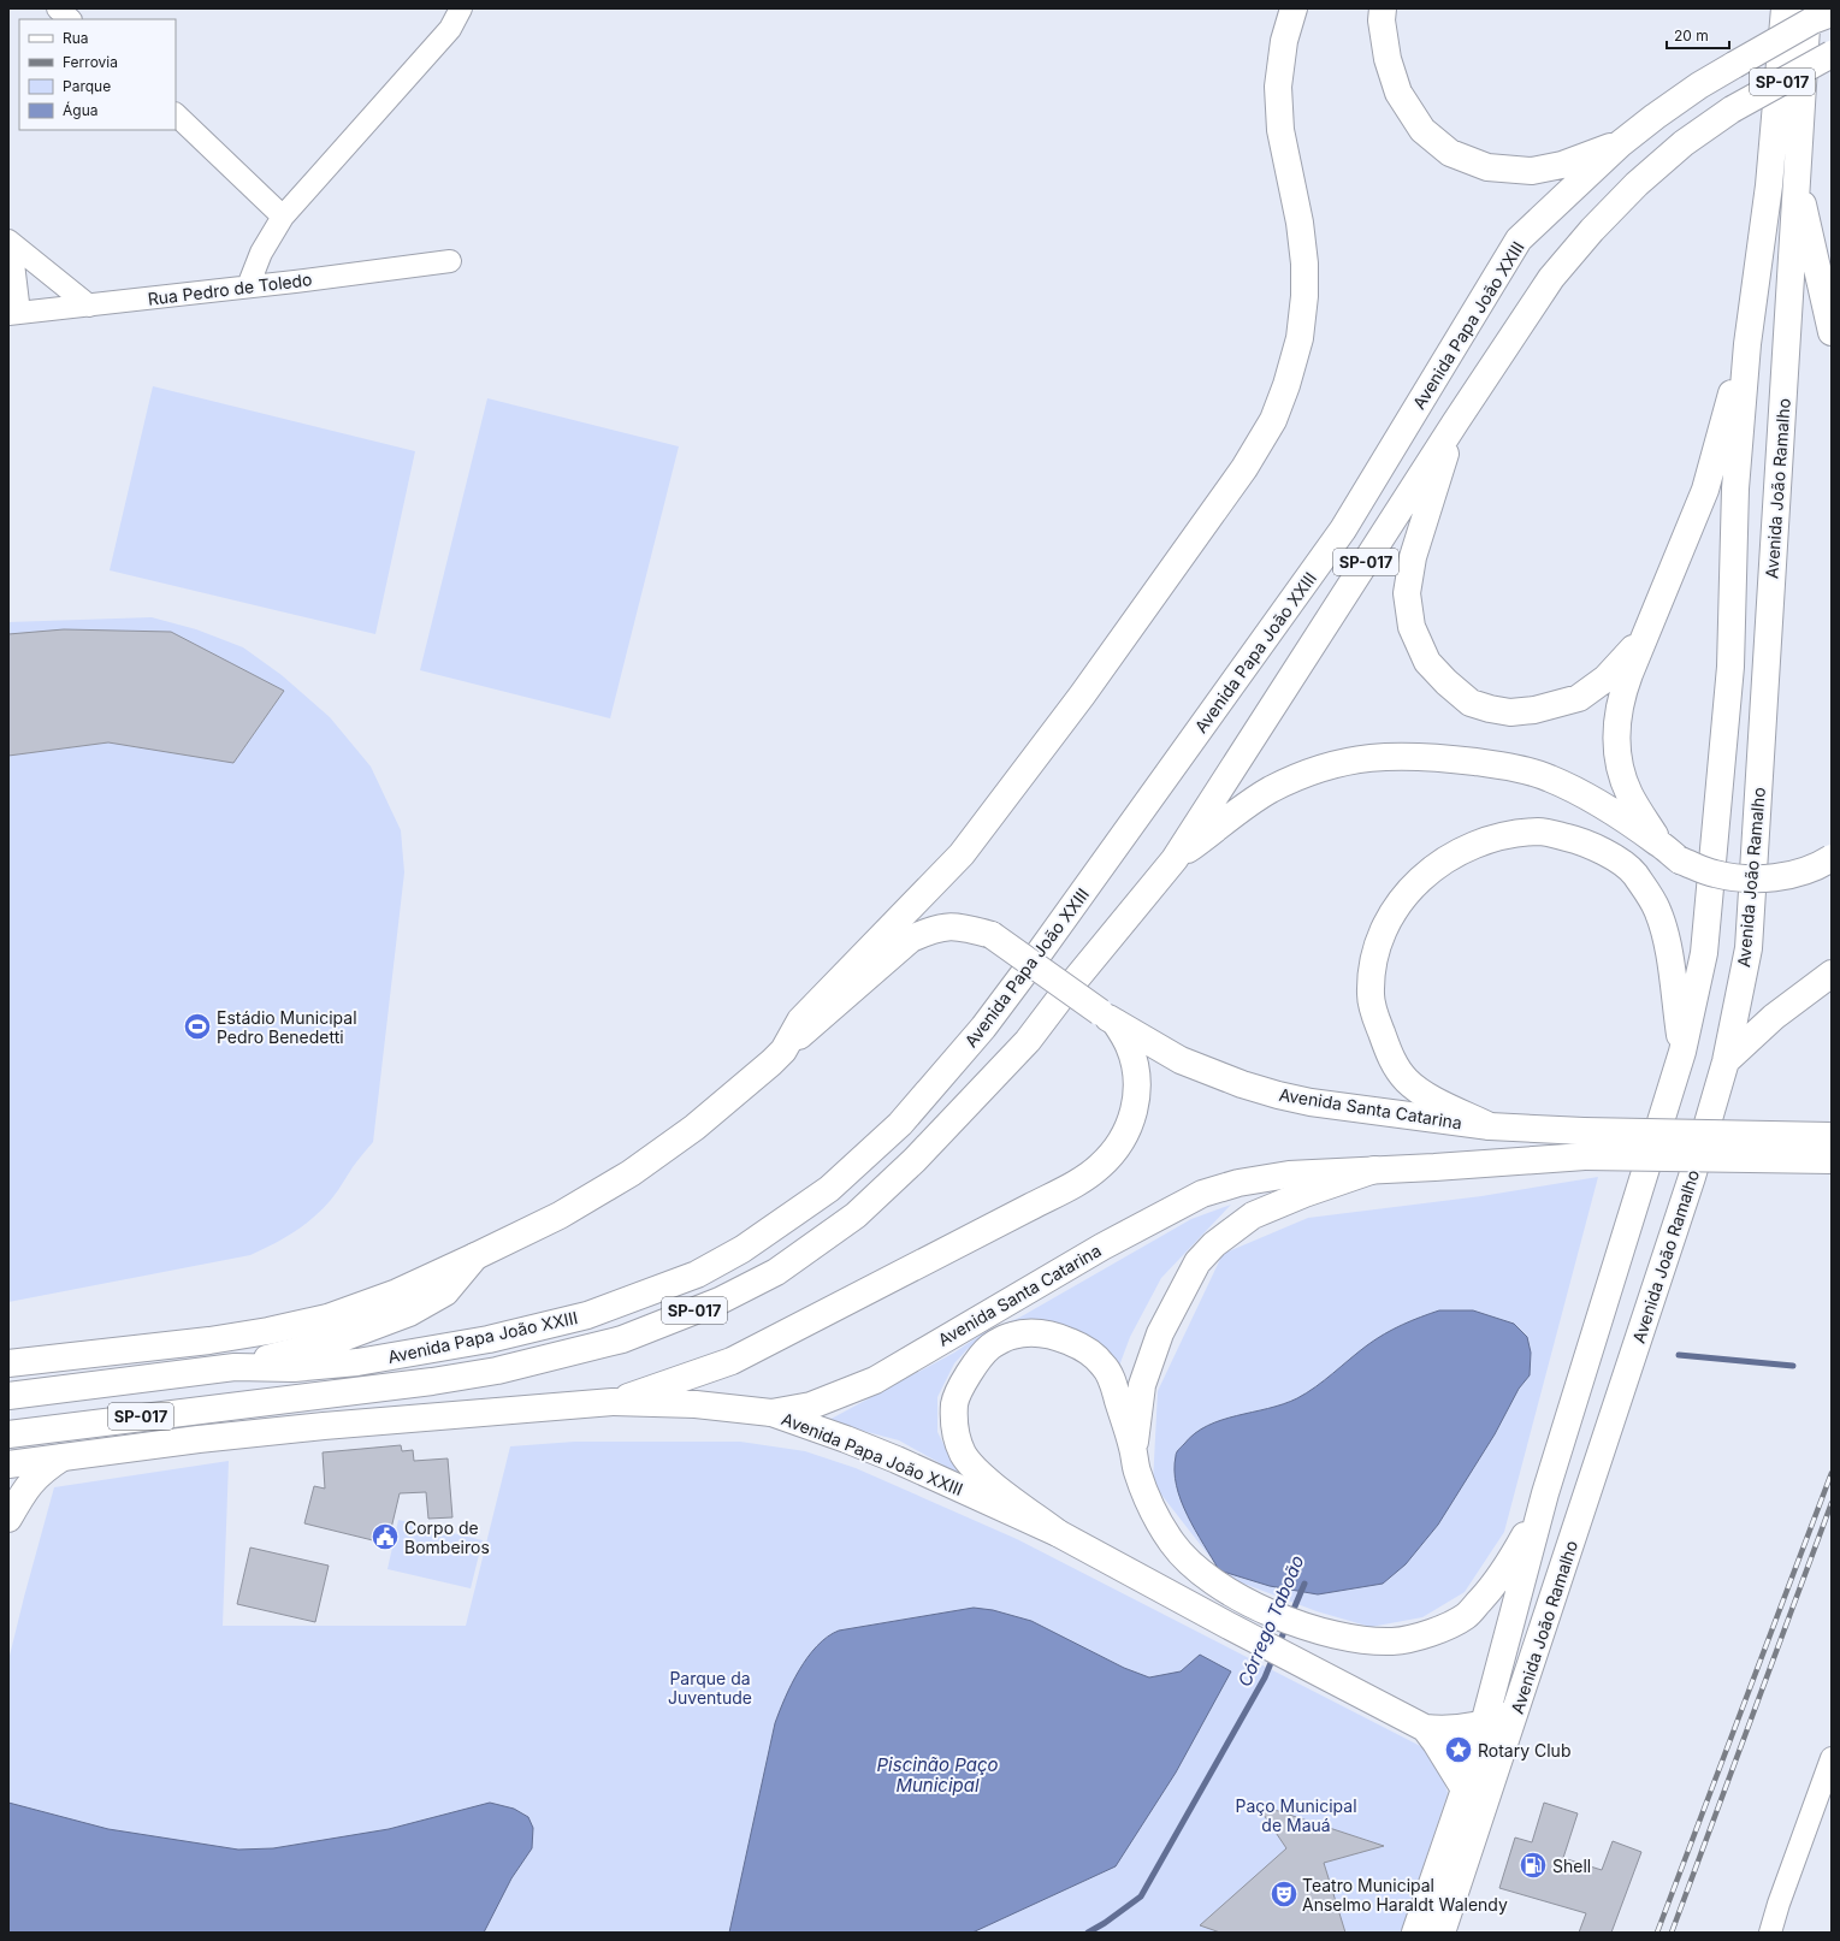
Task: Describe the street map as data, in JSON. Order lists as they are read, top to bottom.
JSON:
{
  "streets": {
    "main road": [
      "SP-017",
      "Avenida Papa João XXIII",
      "Avenida João Ramalho",
      "Avenida Santa Catarina"
    ],
    "street": ["Rua Pedro de Toledo"]
  },
  "crossings": [
    ["Avenida Papa João XXIII", "Avenida João Ramalho"],
    ["Avenida Papa João XXIII", "Avenida Santa Catarina"]
  ],
  "water": ["Córrego Taboão", "Piscinão Paço Municipal"],
  "parks": ["Parque da Juventude", "Paço Municipal de Mauá"],
  "places": {
    "sports": ["Estádio Municipal Pedro Benedetti"],
    "public building": ["Corpo de Bombeiros"],
    "place": ["Rotary Club"],
    "fuel station": ["Shell"],
    "theatre": ["Teatro Municipal Anselmo Haraldt Walendy"]
  },
  "legend": [
    "Rua",
    "Ferrovia",
    "Parque",
    "Água"
  ],
  "scale_bar": "20 m"
}
